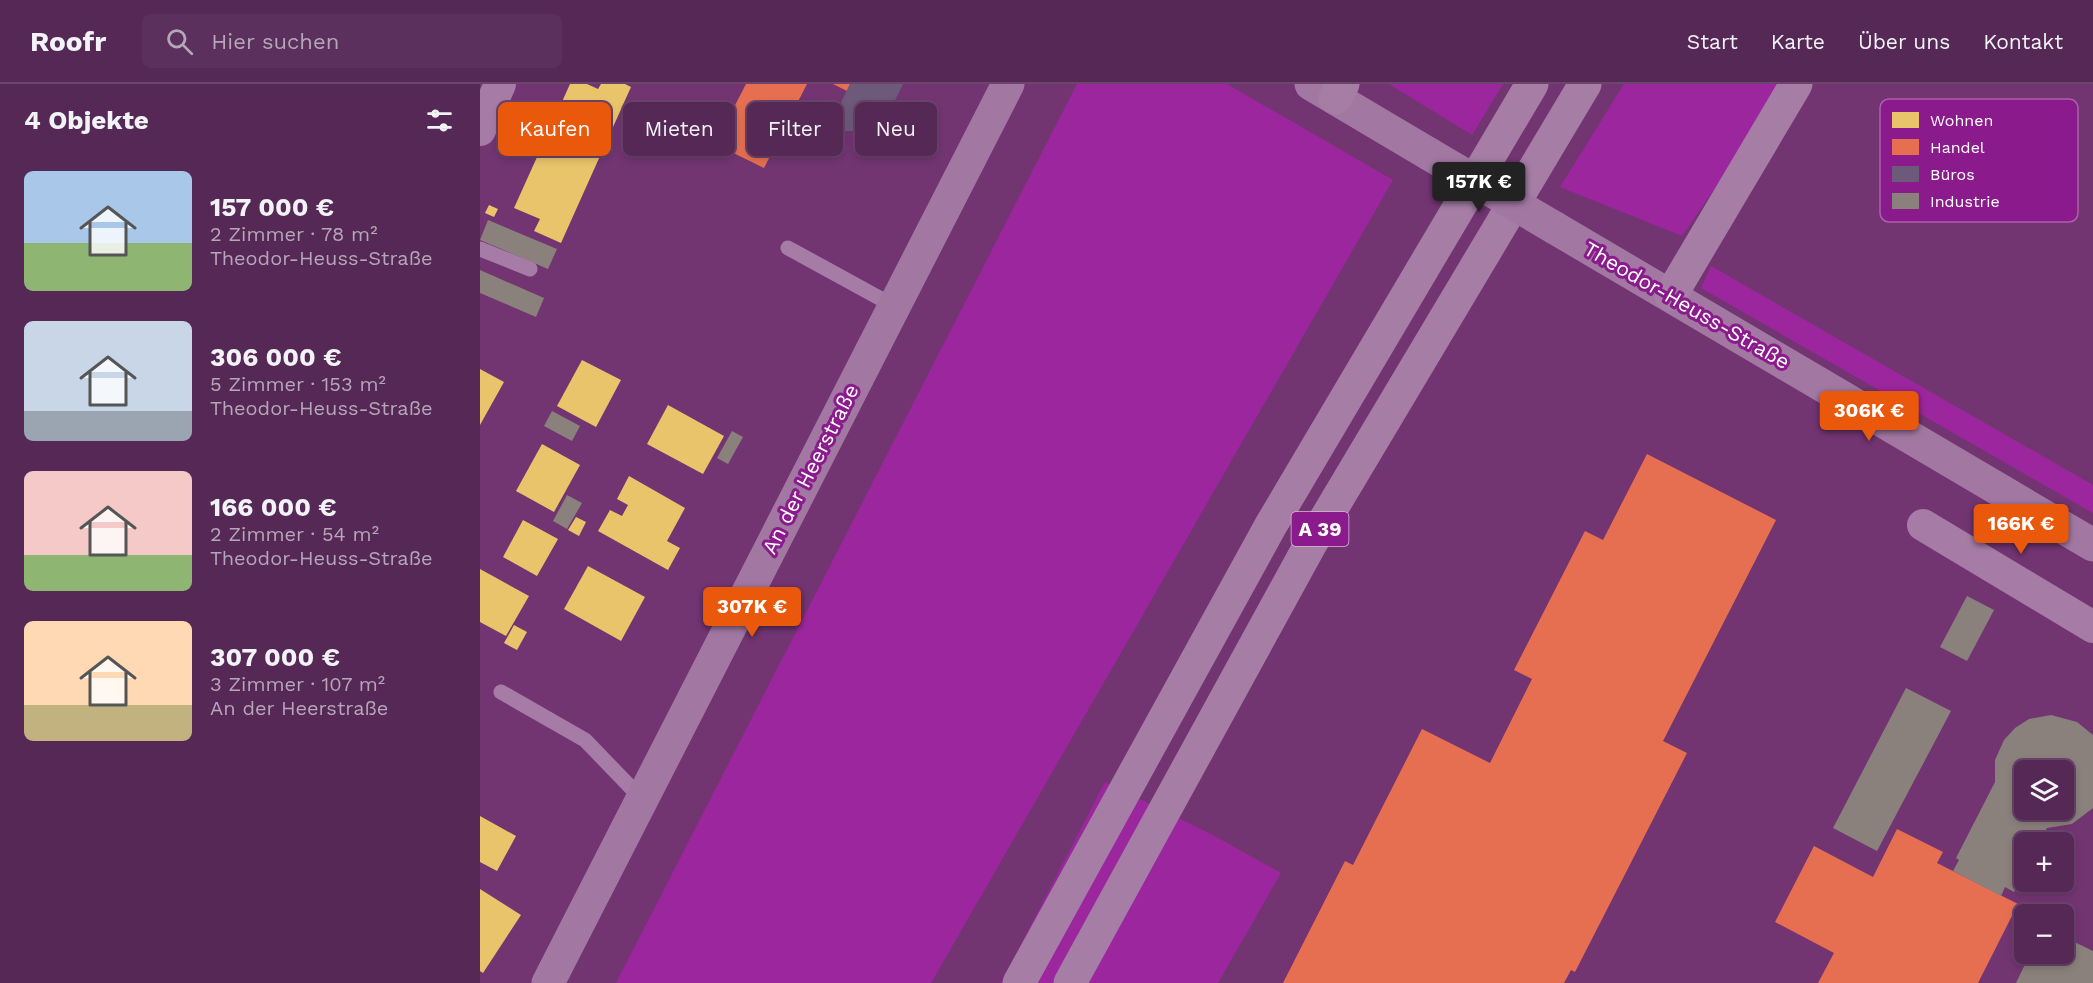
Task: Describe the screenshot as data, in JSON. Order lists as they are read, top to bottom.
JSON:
{
  "streets": {
    "highway": ["A 39"],
    "street": ["Theodor-Heuss-Straße", "An der Heerstraße"]
  },
  "legend": [
    "Wohnen",
    "Handel",
    "Büros",
    "Industrie"
  ],
  "page": {
    "header": "Roofr",
    "search": "Hier suchen",
    "nav": [
      "Start",
      "Karte",
      "Über uns",
      "Kontakt"
    ],
    "heading": "4 Objekte",
    "chip": [
      "Kaufen",
      "Mieten",
      "Filter",
      "Neu"
    ],
    "list": [
      {
        "name": "157 000 €",
        "note": "2 Zimmer · 78 m² · Theodor-Heuss-Straße"
      },
      {
        "name": "306 000 €",
        "note": "5 Zimmer · 153 m² · Theodor-Heuss-Straße"
      },
      {
        "name": "166 000 €",
        "note": "2 Zimmer · 54 m² · Theodor-Heuss-Straße"
      },
      {
        "name": "307 000 €",
        "note": "3 Zimmer · 107 m² · An der Heerstraße"
      }
    ],
    "price": [
      "157K €",
      "306K €",
      "166K €",
      "307K €"
    ],
    "map_buttons": ["+", "−"]
  }
}
